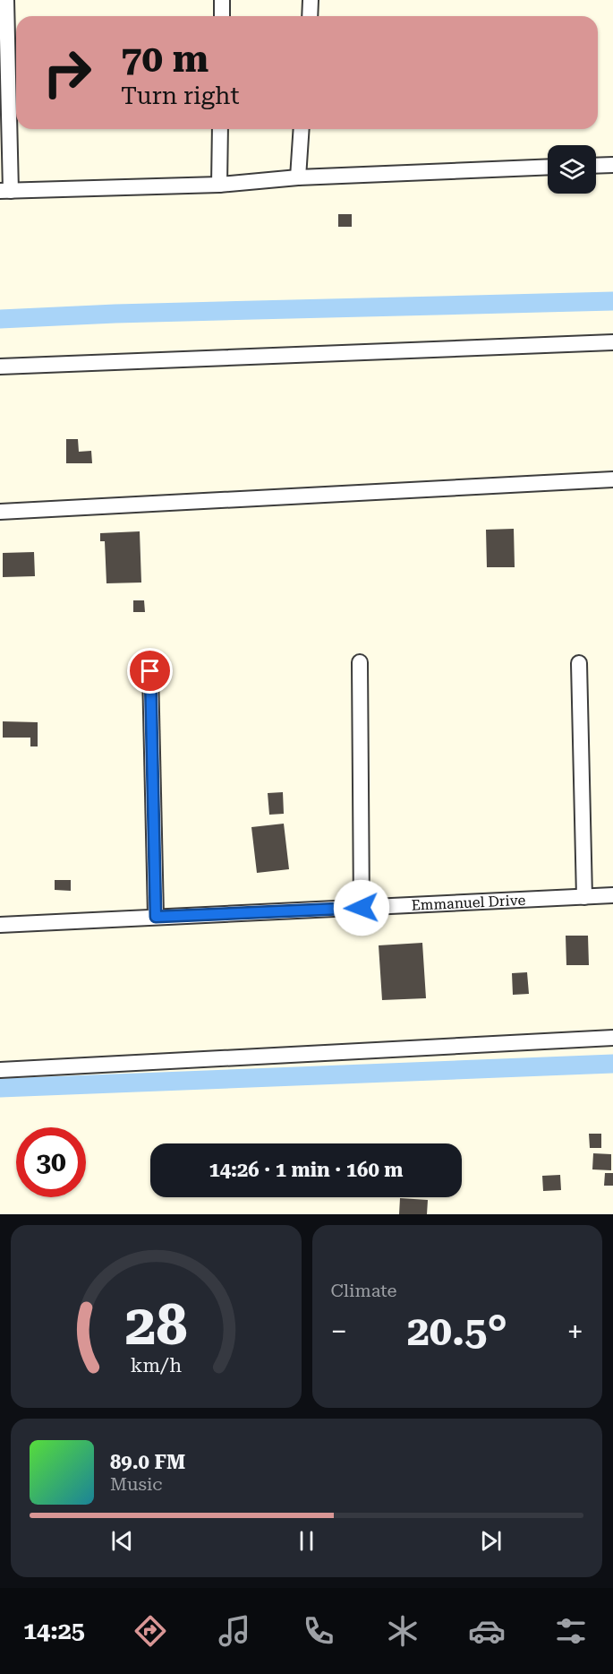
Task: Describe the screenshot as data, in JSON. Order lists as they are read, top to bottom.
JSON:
{
  "streets": {
    "street": ["Emmanuel Drive"]
  },
  "page": {
    "turn": ["70 m", "Turn right"],
    "limit": "30",
    "trip": "14:26 · 1 min · 160 m",
    "tile": "Climate",
    "heat": ["−", "20.5°", "+"],
    "song": ["89.0 FM", "Music"],
    "tabs": "14:25",
    "gauge": ["28", "km/h"]
  }
}
